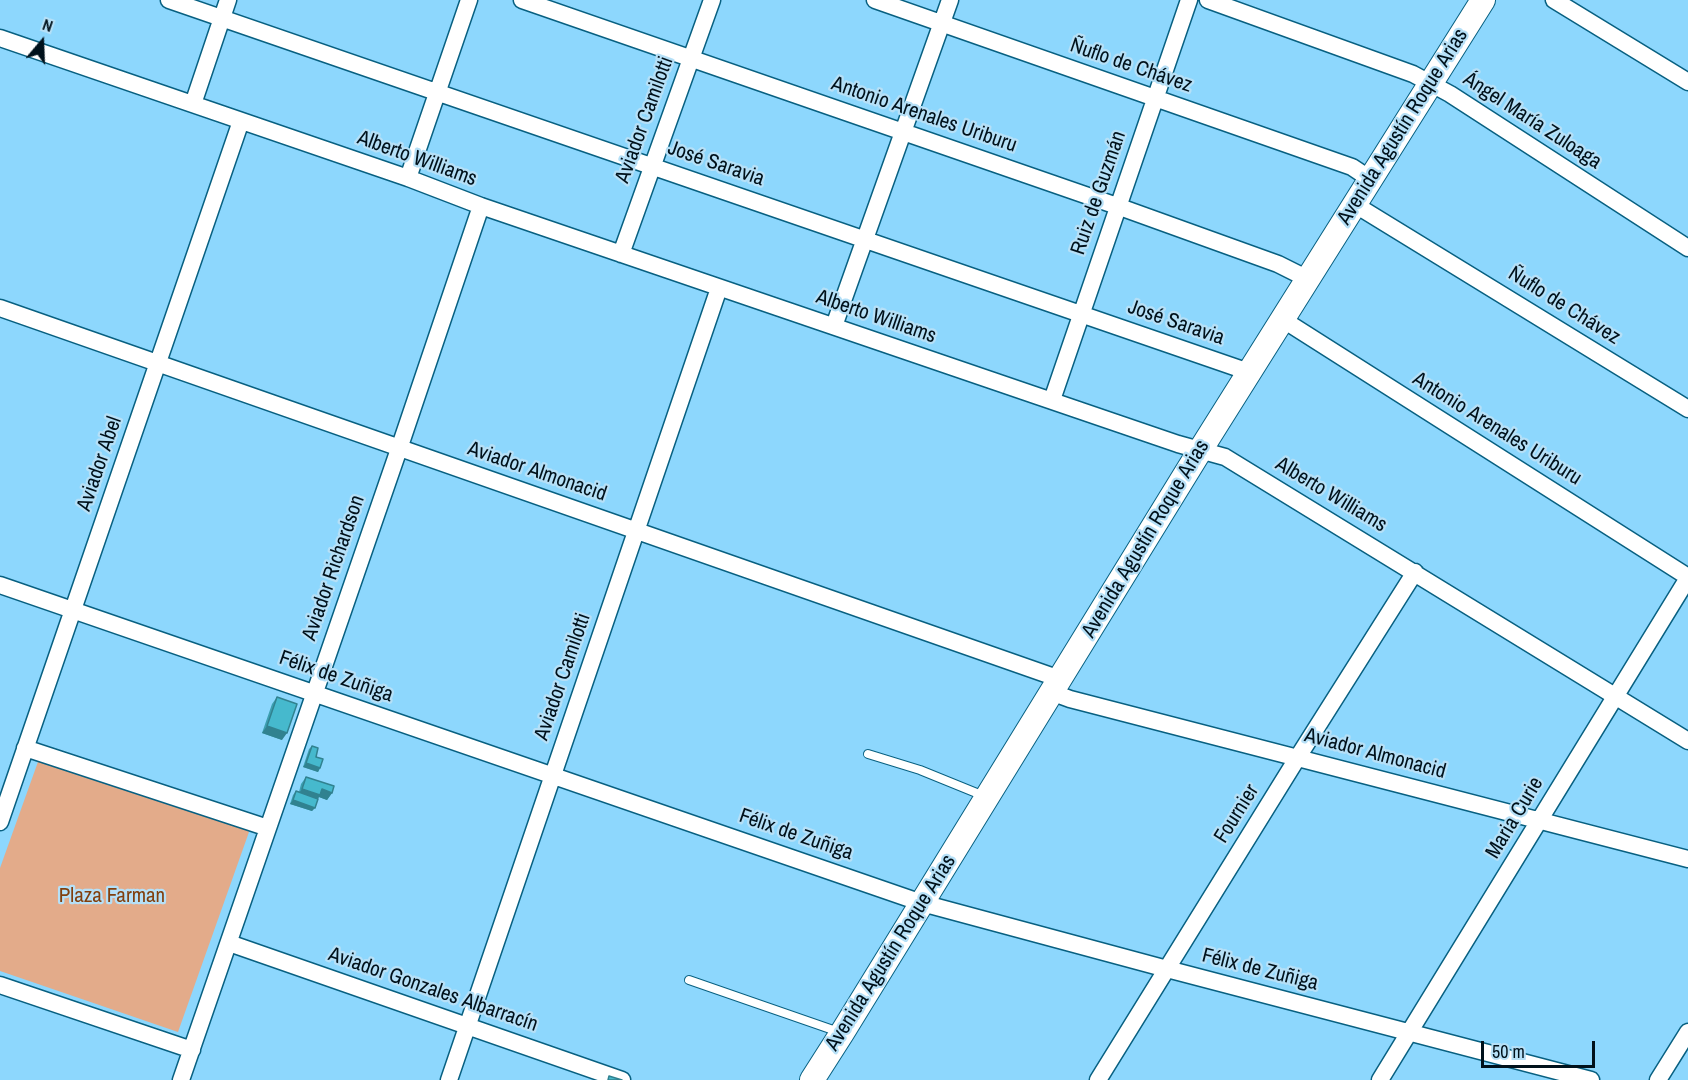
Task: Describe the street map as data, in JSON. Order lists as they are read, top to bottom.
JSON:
{
  "streets": {
    "main road": ["Avenida Agustín Roque Arias"],
    "street": [
      "Ñuflo de Chávez",
      "Antonio Arenales Uriburu",
      "Aviador Camilotti",
      "Ángel María Zuloaga",
      "Alberto Williams",
      "José Saravia",
      "Ruiz de Guzmán",
      "Aviador Abel",
      "Aviador Almonacid",
      "Aviador Richardson",
      "Félix de Zuñiga",
      "Fournier",
      "Maria Curie",
      "Aviador Gonzales Albarracín"
    ]
  },
  "crossings": [
    ["Ñuflo de Chávez", "Avenida Agustín Roque Arias"],
    ["Ñuflo de Chávez", "Ruiz de Guzmán"],
    ["Antonio Arenales Uriburu", "Aviador Camilotti"],
    ["Antonio Arenales Uriburu", "Avenida Agustín Roque Arias"],
    ["Antonio Arenales Uriburu", "Ruiz de Guzmán"],
    ["Antonio Arenales Uriburu", "Maria Curie"],
    ["Aviador Camilotti", "Alberto Williams"],
    ["Aviador Camilotti", "José Saravia"],
    ["Aviador Camilotti", "Aviador Almonacid"],
    ["Aviador Camilotti", "Félix de Zuñiga"],
    ["Aviador Camilotti", "Aviador Gonzales Albarracín"],
    ["Ángel María Zuloaga", "Avenida Agustín Roque Arias"],
    ["Avenida Agustín Roque Arias", "Alberto Williams"],
    ["Avenida Agustín Roque Arias", "José Saravia"],
    ["Avenida Agustín Roque Arias", "Aviador Almonacid"],
    ["Avenida Agustín Roque Arias", "Félix de Zuñiga"],
    ["Alberto Williams", "Ruiz de Guzmán"],
    ["Alberto Williams", "Aviador Abel"],
    ["Alberto Williams", "Aviador Richardson"],
    ["Alberto Williams", "Fournier"],
    ["Alberto Williams", "Maria Curie"],
    ["José Saravia", "Ruiz de Guzmán"],
    ["Aviador Abel", "Aviador Almonacid"],
    ["Aviador Abel", "Félix de Zuñiga"],
    ["Aviador Almonacid", "Aviador Richardson"],
    ["Aviador Almonacid", "Fournier"],
    ["Aviador Almonacid", "Maria Curie"],
    ["Aviador Richardson", "Félix de Zuñiga"],
    ["Aviador Richardson", "Aviador Gonzales Albarracín"],
    ["Félix de Zuñiga", "Fournier"],
    ["Félix de Zuñiga", "Maria Curie"]
  ],
  "parks": ["Plaza Farman"],
  "scale_bar": "50 m",
  "north": "top"
}
